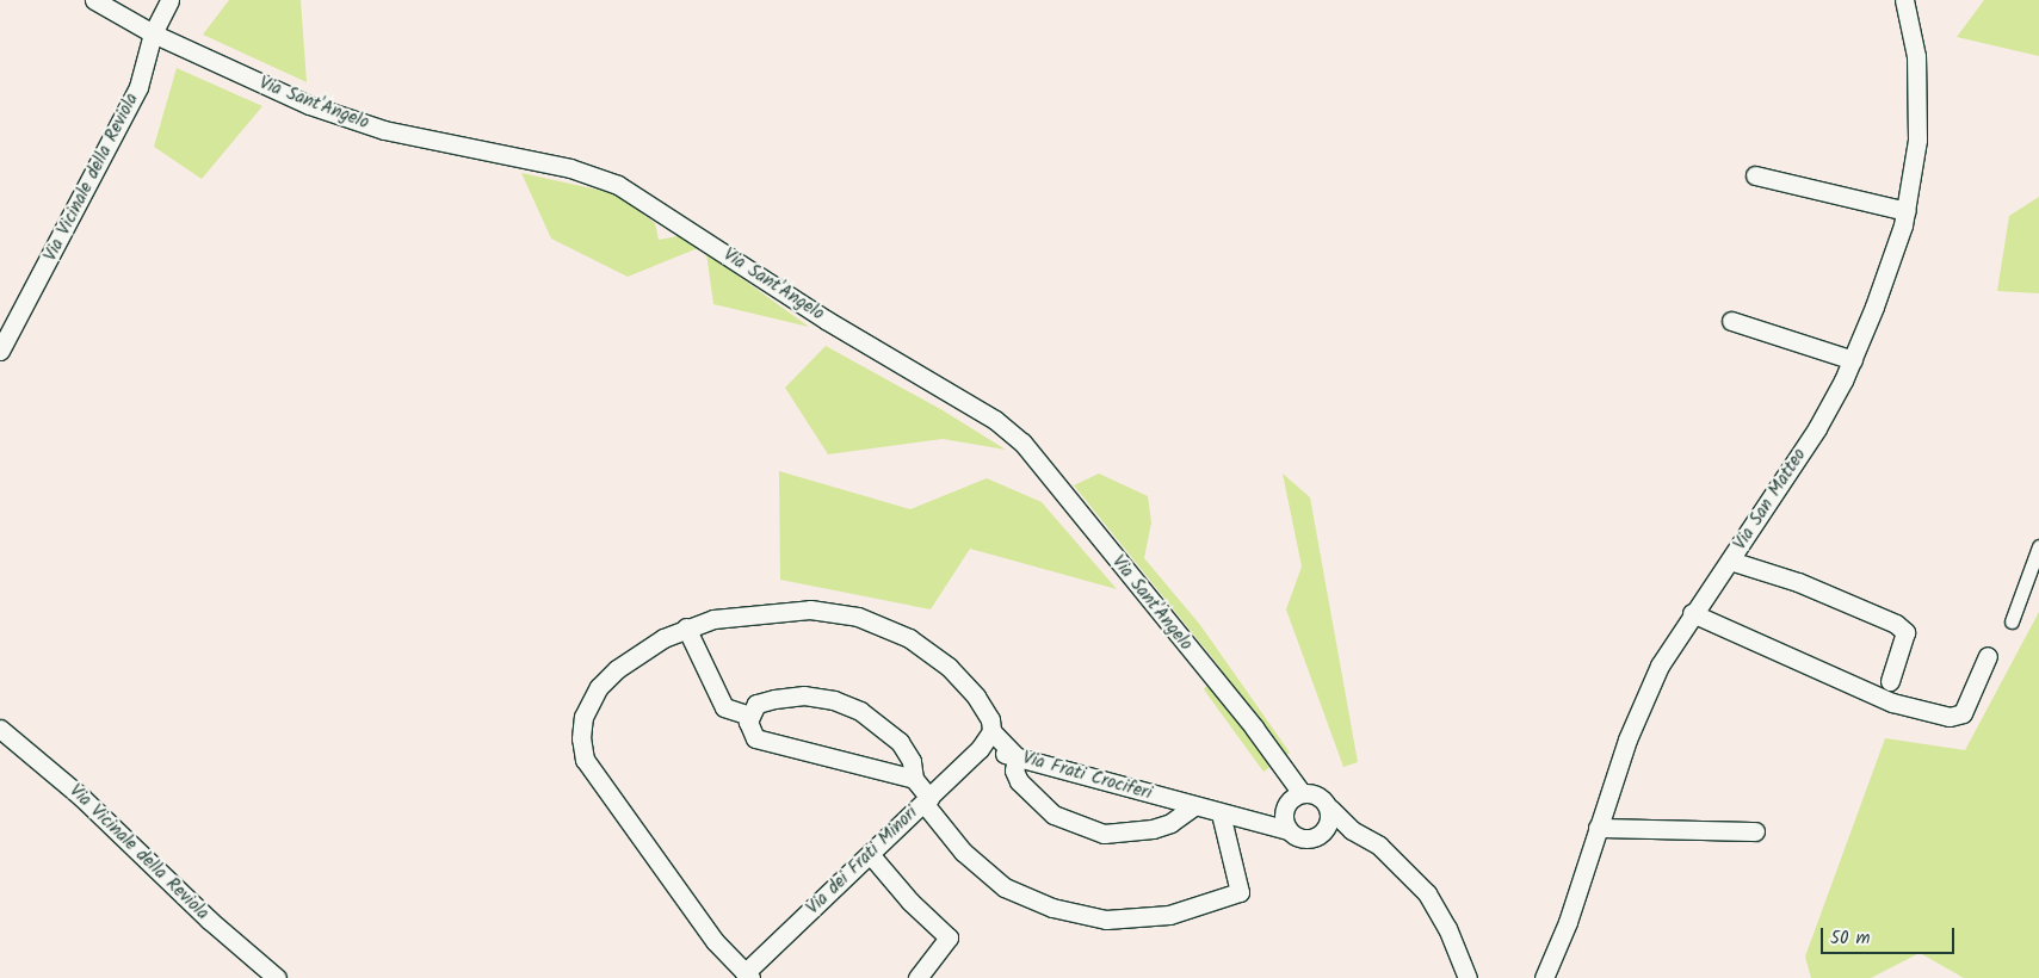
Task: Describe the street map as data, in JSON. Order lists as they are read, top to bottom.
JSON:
{
  "streets": {
    "street": [
      "Via Sant'Angelo",
      "Via Vicinale della Reviola",
      "Via San Matteo",
      "Via Frati Crociferi",
      "Via dei Frati Minori"
    ]
  },
  "crossings": [
    ["Via Sant'Angelo", "Via Vicinale della Reviola"],
    ["Via Sant'Angelo", "Via Frati Crociferi"],
    ["Via Frati Crociferi", "Via dei Frati Minori"]
  ],
  "scale_bar": "50 m"
}
